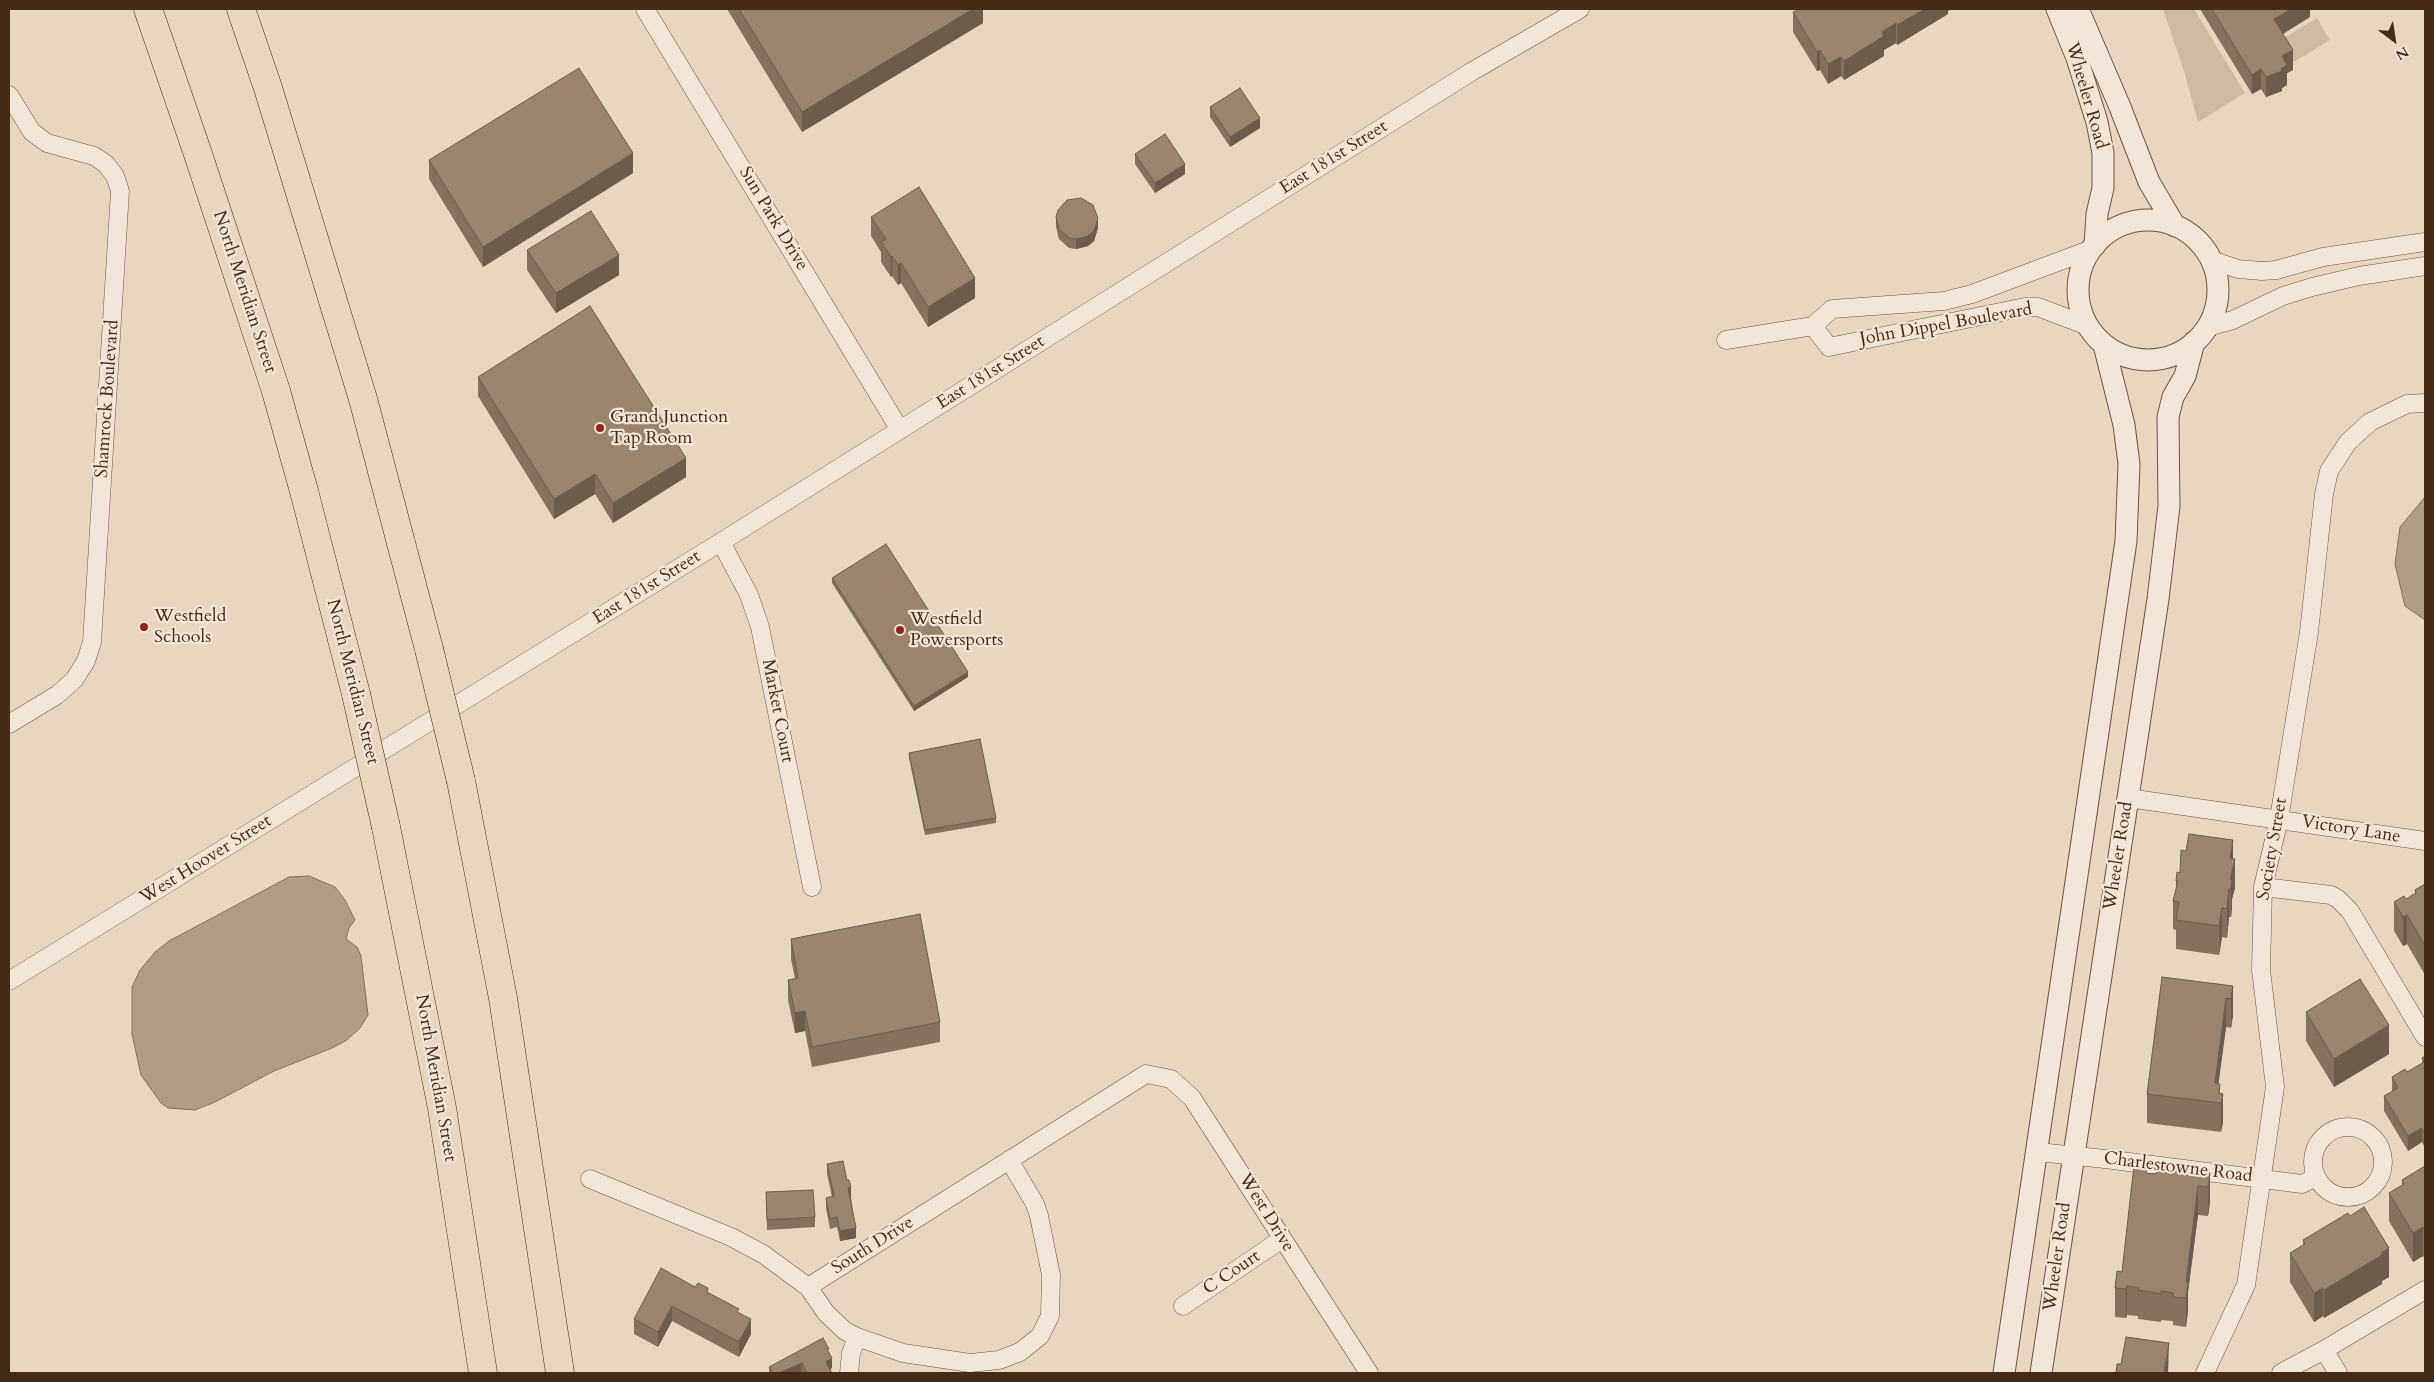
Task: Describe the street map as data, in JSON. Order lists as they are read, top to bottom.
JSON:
{
  "streets": {
    "highway": ["North Meridian Street"],
    "street": [
      "Wheeler Road",
      "East 181st Street",
      "Sun Park Drive",
      "John Dippel Boulevard",
      "Shamrock Boulevard",
      "Market Court",
      "Victory Lane",
      "Society Street",
      "West Hoover Street",
      "Charlestowne Road",
      "West Drive",
      "South Drive",
      "C Court"
    ]
  },
  "crossings": [
    ["Wheeler Road", "John Dippel Boulevard"],
    ["Wheeler Road", "Victory Lane"],
    ["Wheeler Road", "Charlestowne Road"],
    ["East 181st Street", "Sun Park Drive"],
    ["East 181st Street", "Market Court"],
    ["East 181st Street", "West Hoover Street"],
    ["Victory Lane", "Society Street"],
    ["Society Street", "Charlestowne Road"],
    ["West Drive", "South Drive"],
    ["West Drive", "C Court"]
  ],
  "places": ["Grand Junction Tap Room", "Westfield Schools", "Westfield Powersports"],
  "north": "bottom right"
}
